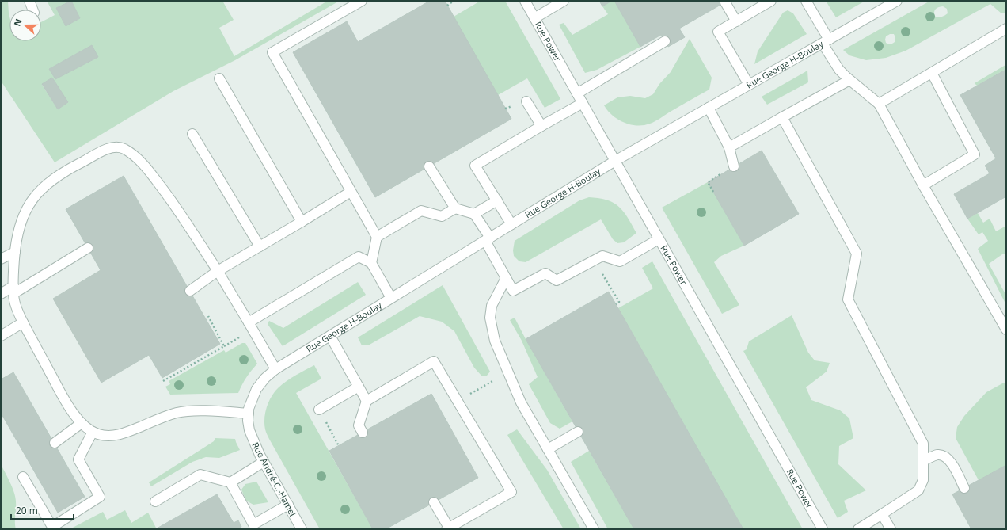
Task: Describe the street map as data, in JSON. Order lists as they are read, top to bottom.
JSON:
{
  "streets": {
    "street": ["Rue Power", "Rue George H-Boulay", "Rue André-C.-Hamel"]
  },
  "crossings": [
    ["Rue Power", "Rue George H-Boulay"],
    ["Rue George H-Boulay", "Rue André-C.-Hamel"]
  ],
  "scale_bar": "20 m",
  "north": "left"
}
